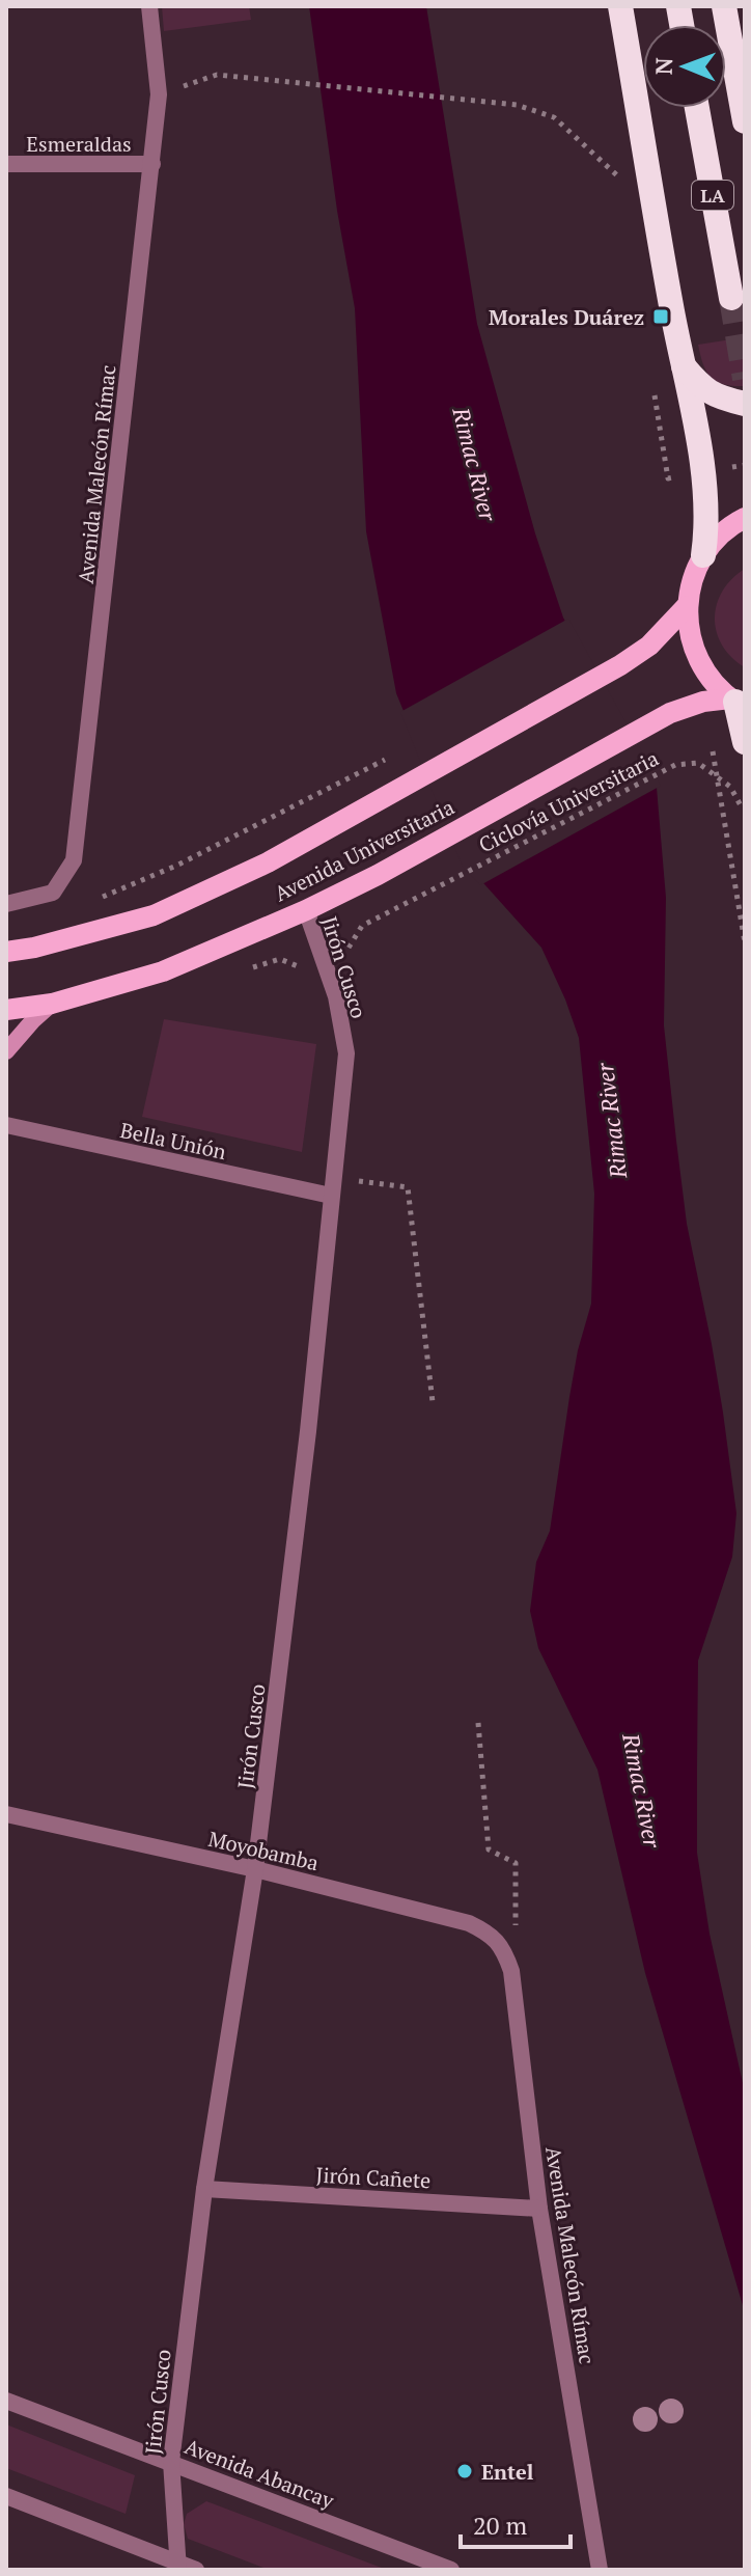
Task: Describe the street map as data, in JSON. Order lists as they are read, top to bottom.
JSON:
{
  "streets": {
    "highway": ["LA"],
    "main road": ["Avenida Universitaria"],
    "street": [
      "Esmeraldas",
      "Avenida Malecón Rímac",
      "Jirón Cusco",
      "Bella Unión",
      "Moyobamba",
      "Jirón Cañete",
      "Avenida Abancay"
    ],
    "path": ["Ciclovía Universitaria"]
  },
  "crossings": [
    ["Esmeraldas", "Avenida Malecón Rímac"],
    ["Avenida Malecón Rímac", "Moyobamba"],
    ["Avenida Malecón Rímac", "Jirón Cañete"],
    ["Avenida Universitaria", "Jirón Cusco"],
    ["Jirón Cusco", "Bella Unión"],
    ["Jirón Cusco", "Moyobamba"],
    ["Jirón Cusco", "Jirón Cañete"],
    ["Jirón Cusco", "Avenida Abancay"]
  ],
  "water": ["Rimac River"],
  "places": {
    "transit": ["Morales Duárez"],
    "other": ["Entel"]
  },
  "scale_bar": "20 m",
  "north": "left"
}
